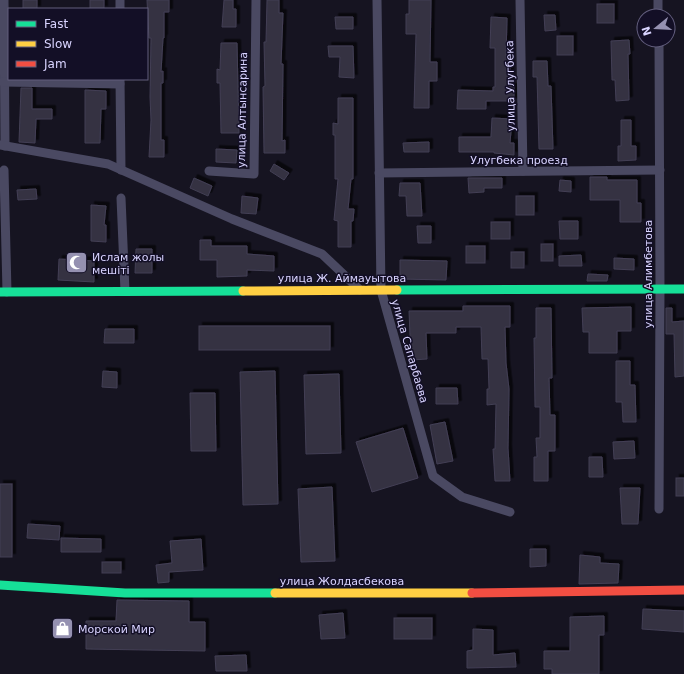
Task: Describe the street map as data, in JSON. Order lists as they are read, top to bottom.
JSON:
{
  "streets": {
    "street": [
      "улица Улугбека",
      "улица Алтынсарина",
      "Улугбека проезд",
      "улица Алимбетова",
      "улица Ж. Аймауытова",
      "улица Сапарбаева",
      "улица Жолдасбекова"
    ]
  },
  "crossings": [
    ["улица Улугбека", "Улугбека проезд"],
    ["Улугбека проезд", "улица Алимбетова"],
    ["Улугбека проезд", "улица Сапарбаева"],
    ["улица Алимбетова", "улица Ж. Аймауытова"],
    ["улица Ж. Аймауытова", "улица Сапарбаева"]
  ],
  "places": {
    "mosque": ["Ислам жолы мешіті"],
    "shop": ["Морской Мир"]
  },
  "legend": ["Fast", "Slow", "Jam"],
  "north": "left"
}
